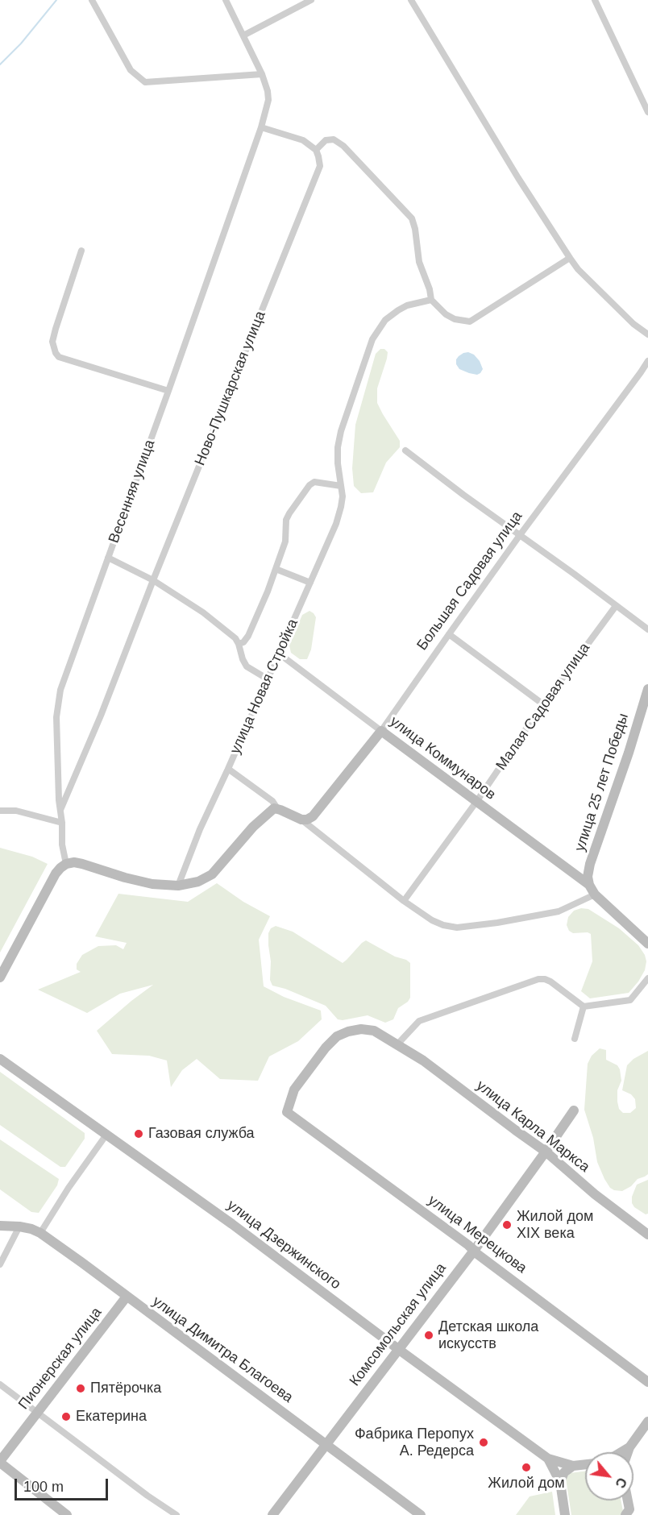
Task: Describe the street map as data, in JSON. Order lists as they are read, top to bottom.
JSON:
{
  "streets": {
    "street": [
      "Ново-Пушкарская улица",
      "Весенняя улица",
      "Большая Садовая улица",
      "улица Новая Стройка",
      "Малая Садовая улица",
      "улица Коммунаров",
      "улица 25 лет Победы",
      "улица Карла Маркса",
      "улица Мерецкова",
      "улица Дзержинского",
      "Комсомольская улица",
      "улица Димитра Благоева",
      "Пионерская улица"
    ]
  },
  "crossings": [
    ["Ново-Пушкарская улица", "Весенняя улица"],
    ["Большая Садовая улица", "улица Коммунаров"],
    ["улица Новая Стройка", "улица Коммунаров"],
    ["Малая Садовая улица", "улица Коммунаров"],
    ["улица Коммунаров", "улица 25 лет Победы"],
    ["улица Карла Маркса", "улица Мерецкова"],
    ["улица Карла Маркса", "Комсомольская улица"],
    ["улица Мерецкова", "Комсомольская улица"],
    ["улица Дзержинского", "Комсомольская улица"],
    ["Комсомольская улица", "улица Димитра Благоева"],
    ["улица Димитра Благоева", "Пионерская улица"]
  ],
  "places": [
    "Газовая служба",
    "Жилой дом XIX века",
    "Детская школа искусств",
    "Пятёрочка",
    "Екатерина",
    "Фабрика Перопух А. Редерса",
    "Жилой дом"
  ],
  "scale_bar": "100 m",
  "north": "bottom right"
}
